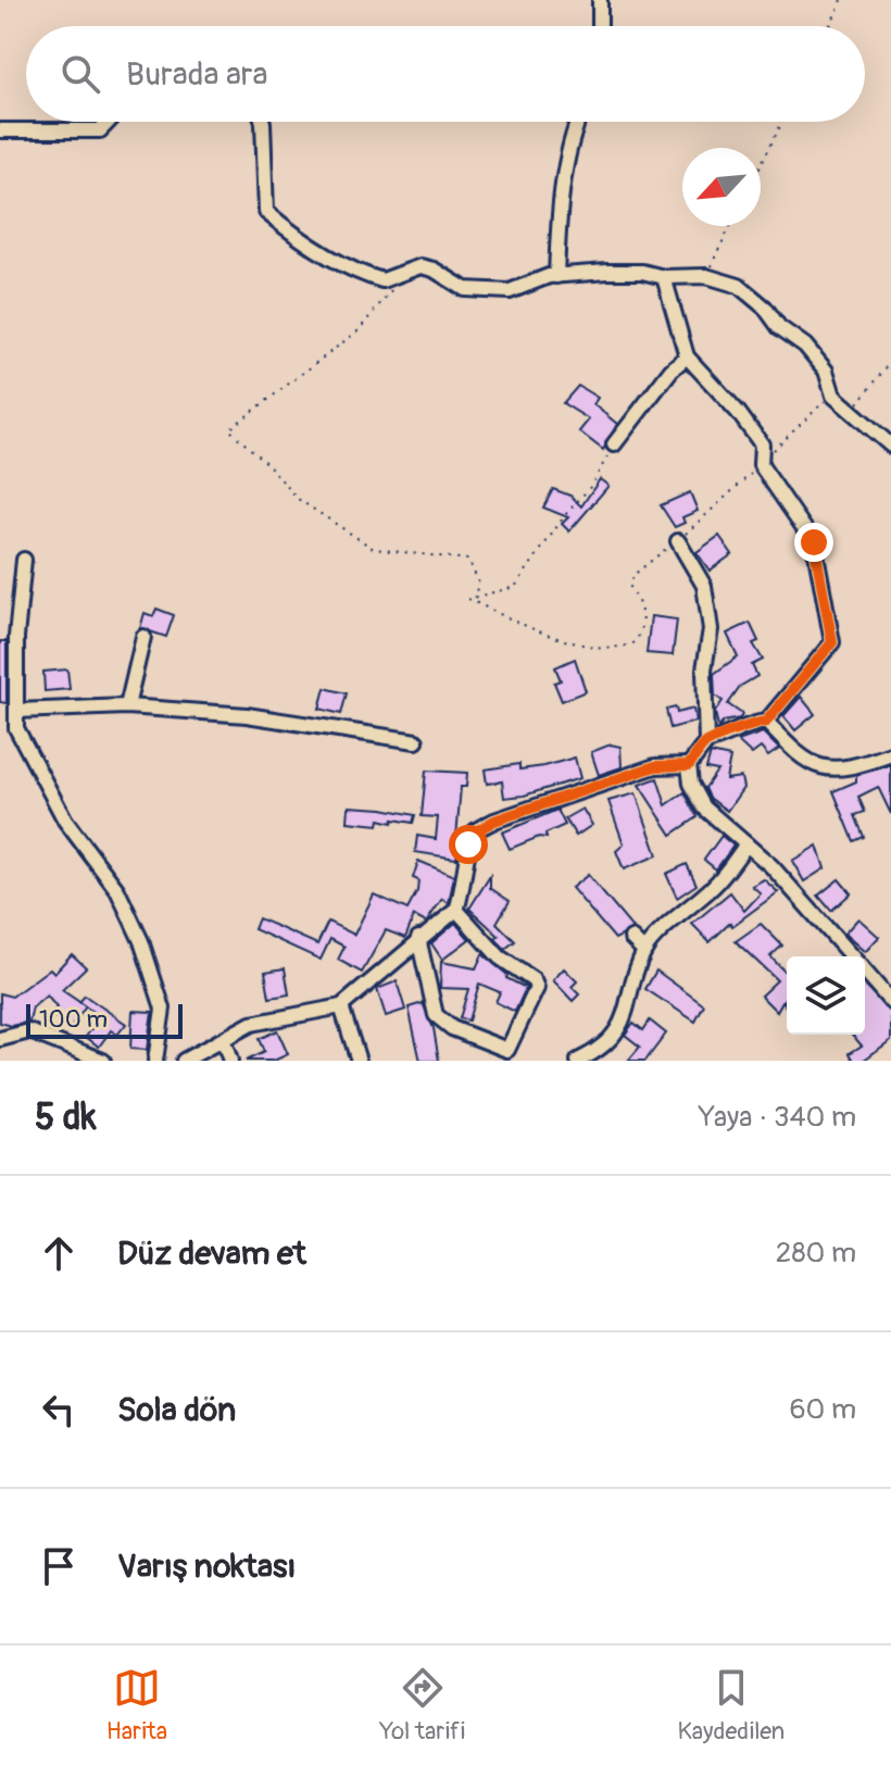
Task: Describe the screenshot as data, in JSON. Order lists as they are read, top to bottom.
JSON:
{
  "scale_bar": "100 m",
  "north": "bottom left",
  "page": {
    "search": "Burada ara",
    "scale": "100 m",
    "heading": ["5 dk", "Yaya · 340 m"],
    "list": [
      ["Düz devam et", "280 m"],
      ["Sola dön", "60 m"],
      "Varış noktası"
    ],
    "nav": ["Harita", "Yol tarifi", "Kaydedilen"]
  }
}
